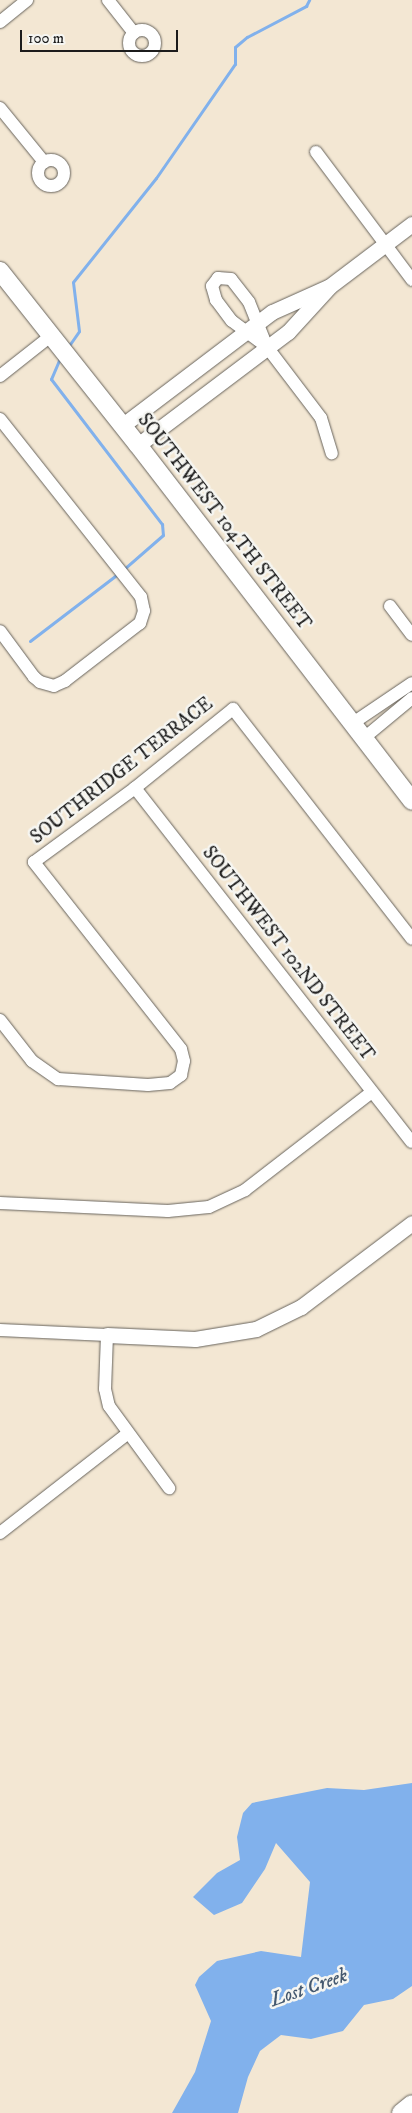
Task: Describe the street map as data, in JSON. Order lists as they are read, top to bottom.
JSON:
{
  "streets": {
    "main road": ["SOUTHWEST 104TH STREET"],
    "street": ["SOUTHRIDGE TERRACE", "SOUTHWEST 102ND STREET"]
  },
  "crossings": [
    ["SOUTHRIDGE TERRACE", "SOUTHWEST 102ND STREET"]
  ],
  "water": ["Lost Creek"],
  "scale_bar": "100 m"
}
